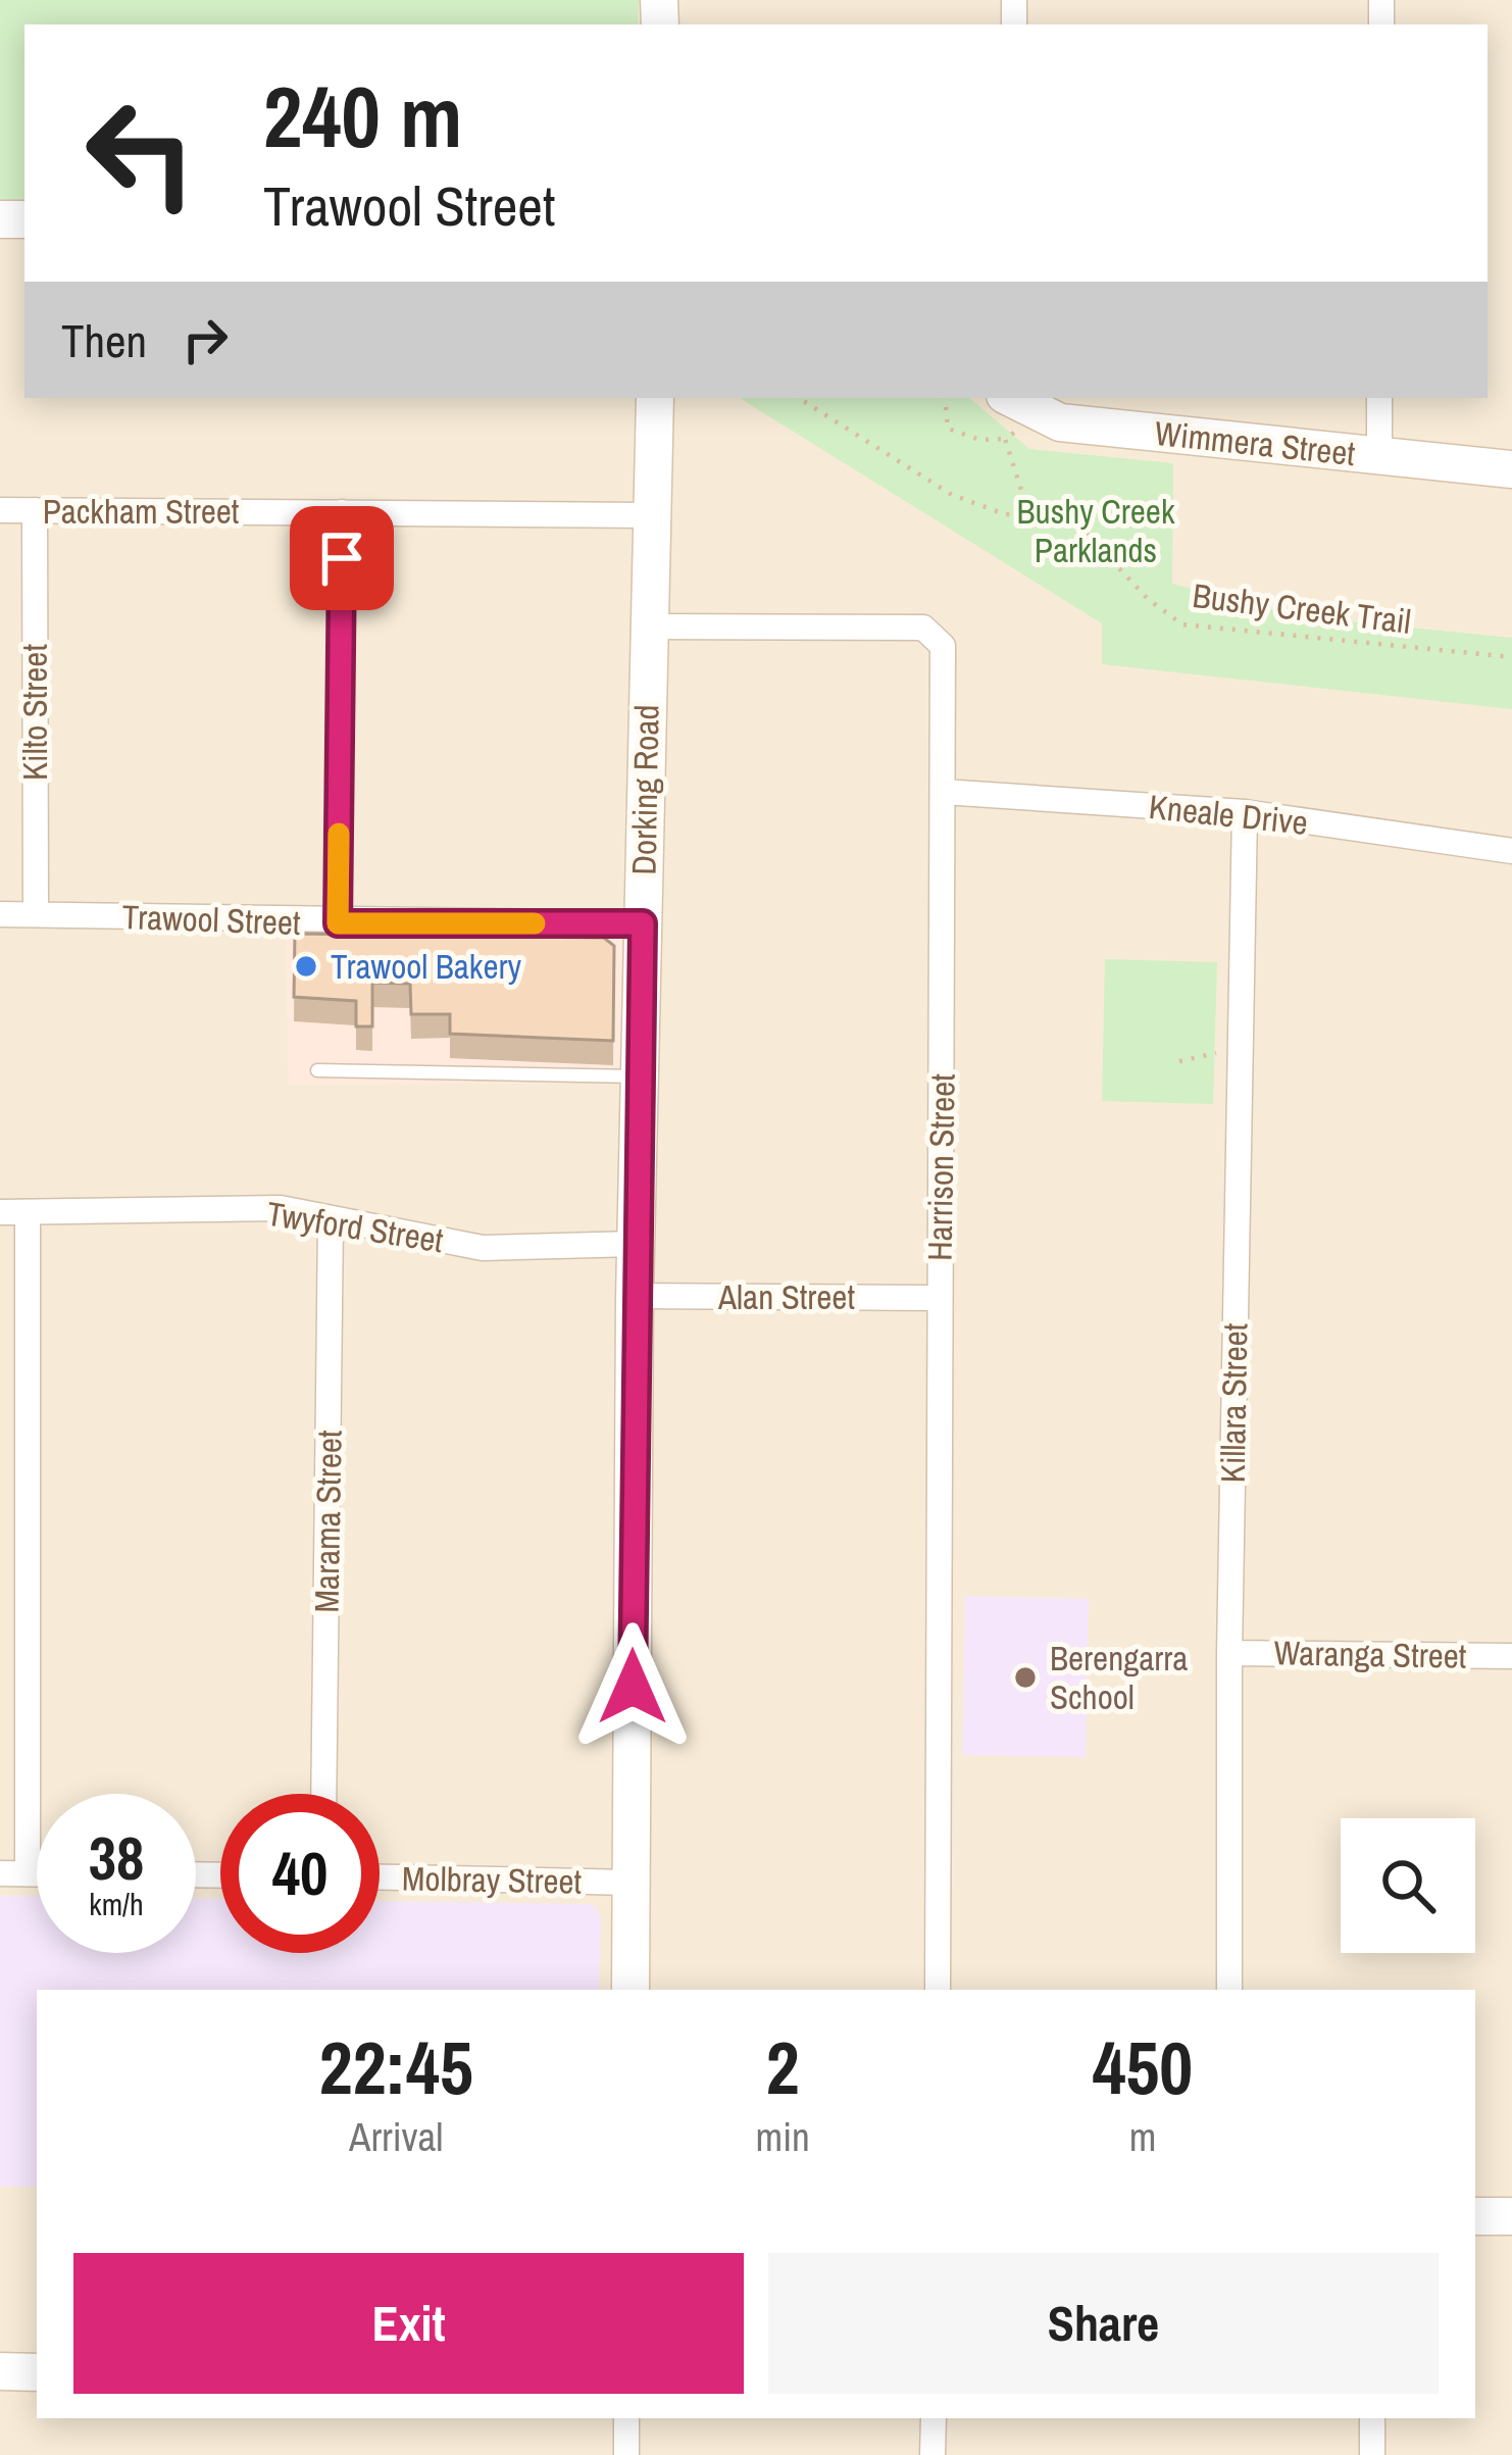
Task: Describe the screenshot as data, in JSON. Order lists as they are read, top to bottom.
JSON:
{
  "streets": {
    "street": [
      "Wimmera Street",
      "Packham Street",
      "Kilto Street",
      "Dorking Road",
      "Kneale Drive",
      "Trawool Street",
      "Harrison Street",
      "Twyford Street",
      "Alan Street",
      "Killara Street",
      "Marama Street",
      "Waranga Street",
      "Molbray Street"
    ],
    "path": ["Bushy Creek Trail"]
  },
  "crossings": [
    ["Packham Street", "Kilto Street"],
    ["Packham Street", "Dorking Road"],
    ["Kilto Street", "Trawool Street"],
    ["Dorking Road", "Trawool Street"],
    ["Dorking Road", "Harrison Street"],
    ["Dorking Road", "Twyford Street"],
    ["Dorking Road", "Alan Street"],
    ["Dorking Road", "Molbray Street"],
    ["Kneale Drive", "Harrison Street"],
    ["Kneale Drive", "Killara Street"],
    ["Harrison Street", "Alan Street"],
    ["Twyford Street", "Marama Street"],
    ["Killara Street", "Waranga Street"]
  ],
  "parks": ["Bushy Creek Parklands"],
  "places": ["Trawool Bakery", "Berengarra School"],
  "page": {
    "turn": ["240 m", "Trawool Street"],
    "then": "Then",
    "speed": "38 km/h",
    "limit": "40",
    "eta": [
      "22:45",
      "Arrival",
      "2",
      "min",
      "450",
      "m"
    ],
    "buttons": ["Exit", "Share"]
  }
}
